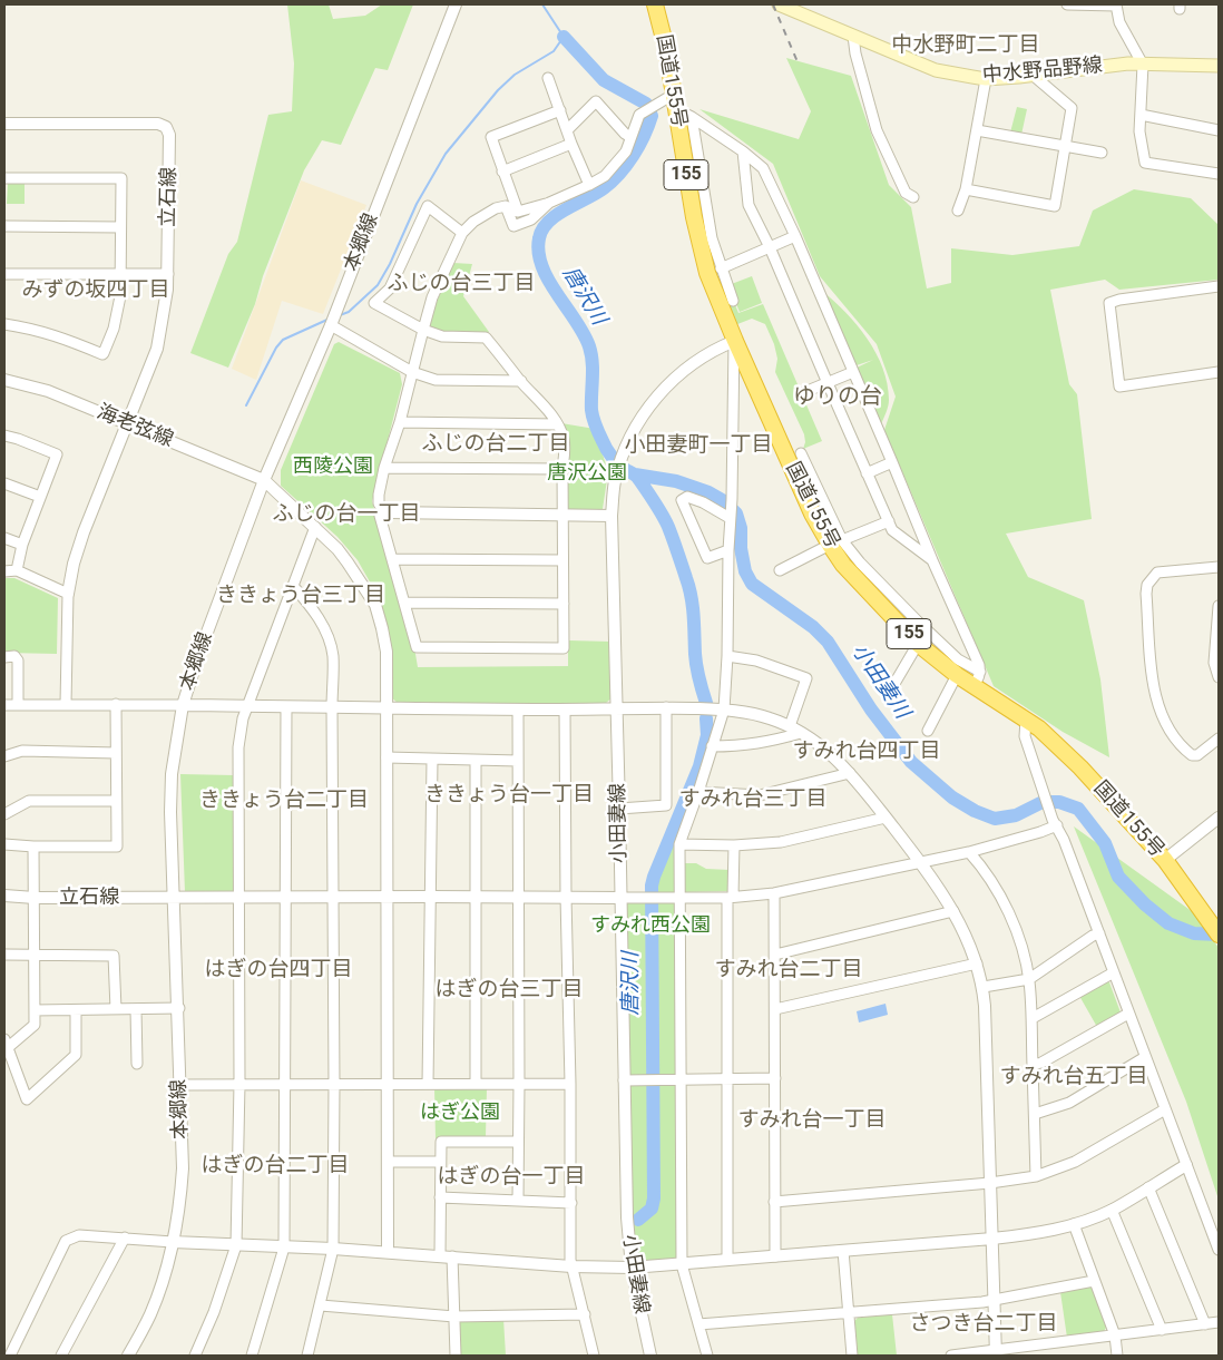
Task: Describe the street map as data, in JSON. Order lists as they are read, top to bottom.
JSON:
{
  "streets": {
    "highway": ["国道155号", "155"],
    "main road": ["中水野品野線"],
    "street": [
      "立石線",
      "本郷線",
      "海老弦線",
      "小田妻線"
    ]
  },
  "crossings": [
    ["国道155号", "小田妻線"],
    ["立石線", "本郷線"],
    ["立石線", "海老弦線"],
    ["立石線", "小田妻線"],
    ["本郷線", "海老弦線"]
  ],
  "districts": [
    "中水野町二丁目",
    "ふじの台三丁目",
    "みずの坂四丁目",
    "ゆりの台",
    "ふじの台二丁目",
    "小田妻町一丁目",
    "ふじの台一丁目",
    "ききょう台三丁目",
    "すみれ台四丁目",
    "ききょう台一丁目",
    "すみれ台三丁目",
    "ききょう台二丁目",
    "はぎの台四丁目",
    "すみれ台二丁目",
    "はぎの台三丁目",
    "すみれ台五丁目",
    "すみれ台一丁目",
    "はぎの台二丁目",
    "はぎの台一丁目",
    "さつき台二丁目"
  ],
  "water": ["唐沢川", "小田妻川"],
  "parks": [
    "西陵公園",
    "唐沢公園",
    "すみれ西公園",
    "はぎ公園"
  ]
}
